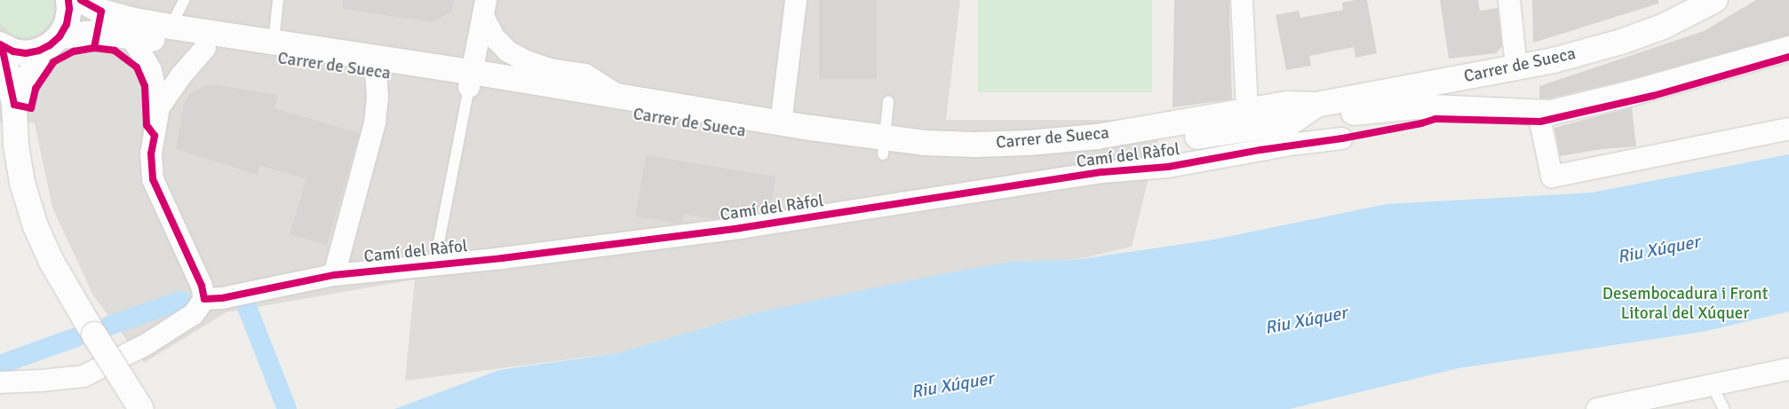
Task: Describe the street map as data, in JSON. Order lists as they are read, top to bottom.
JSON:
{
  "streets": {
    "street": ["Carrer de Sueca", "Camí del Ràfol"]
  },
  "water": ["Riu Xúquer"],
  "parks": ["Desembocadura i Front Litoral del Xúquer"]
}
